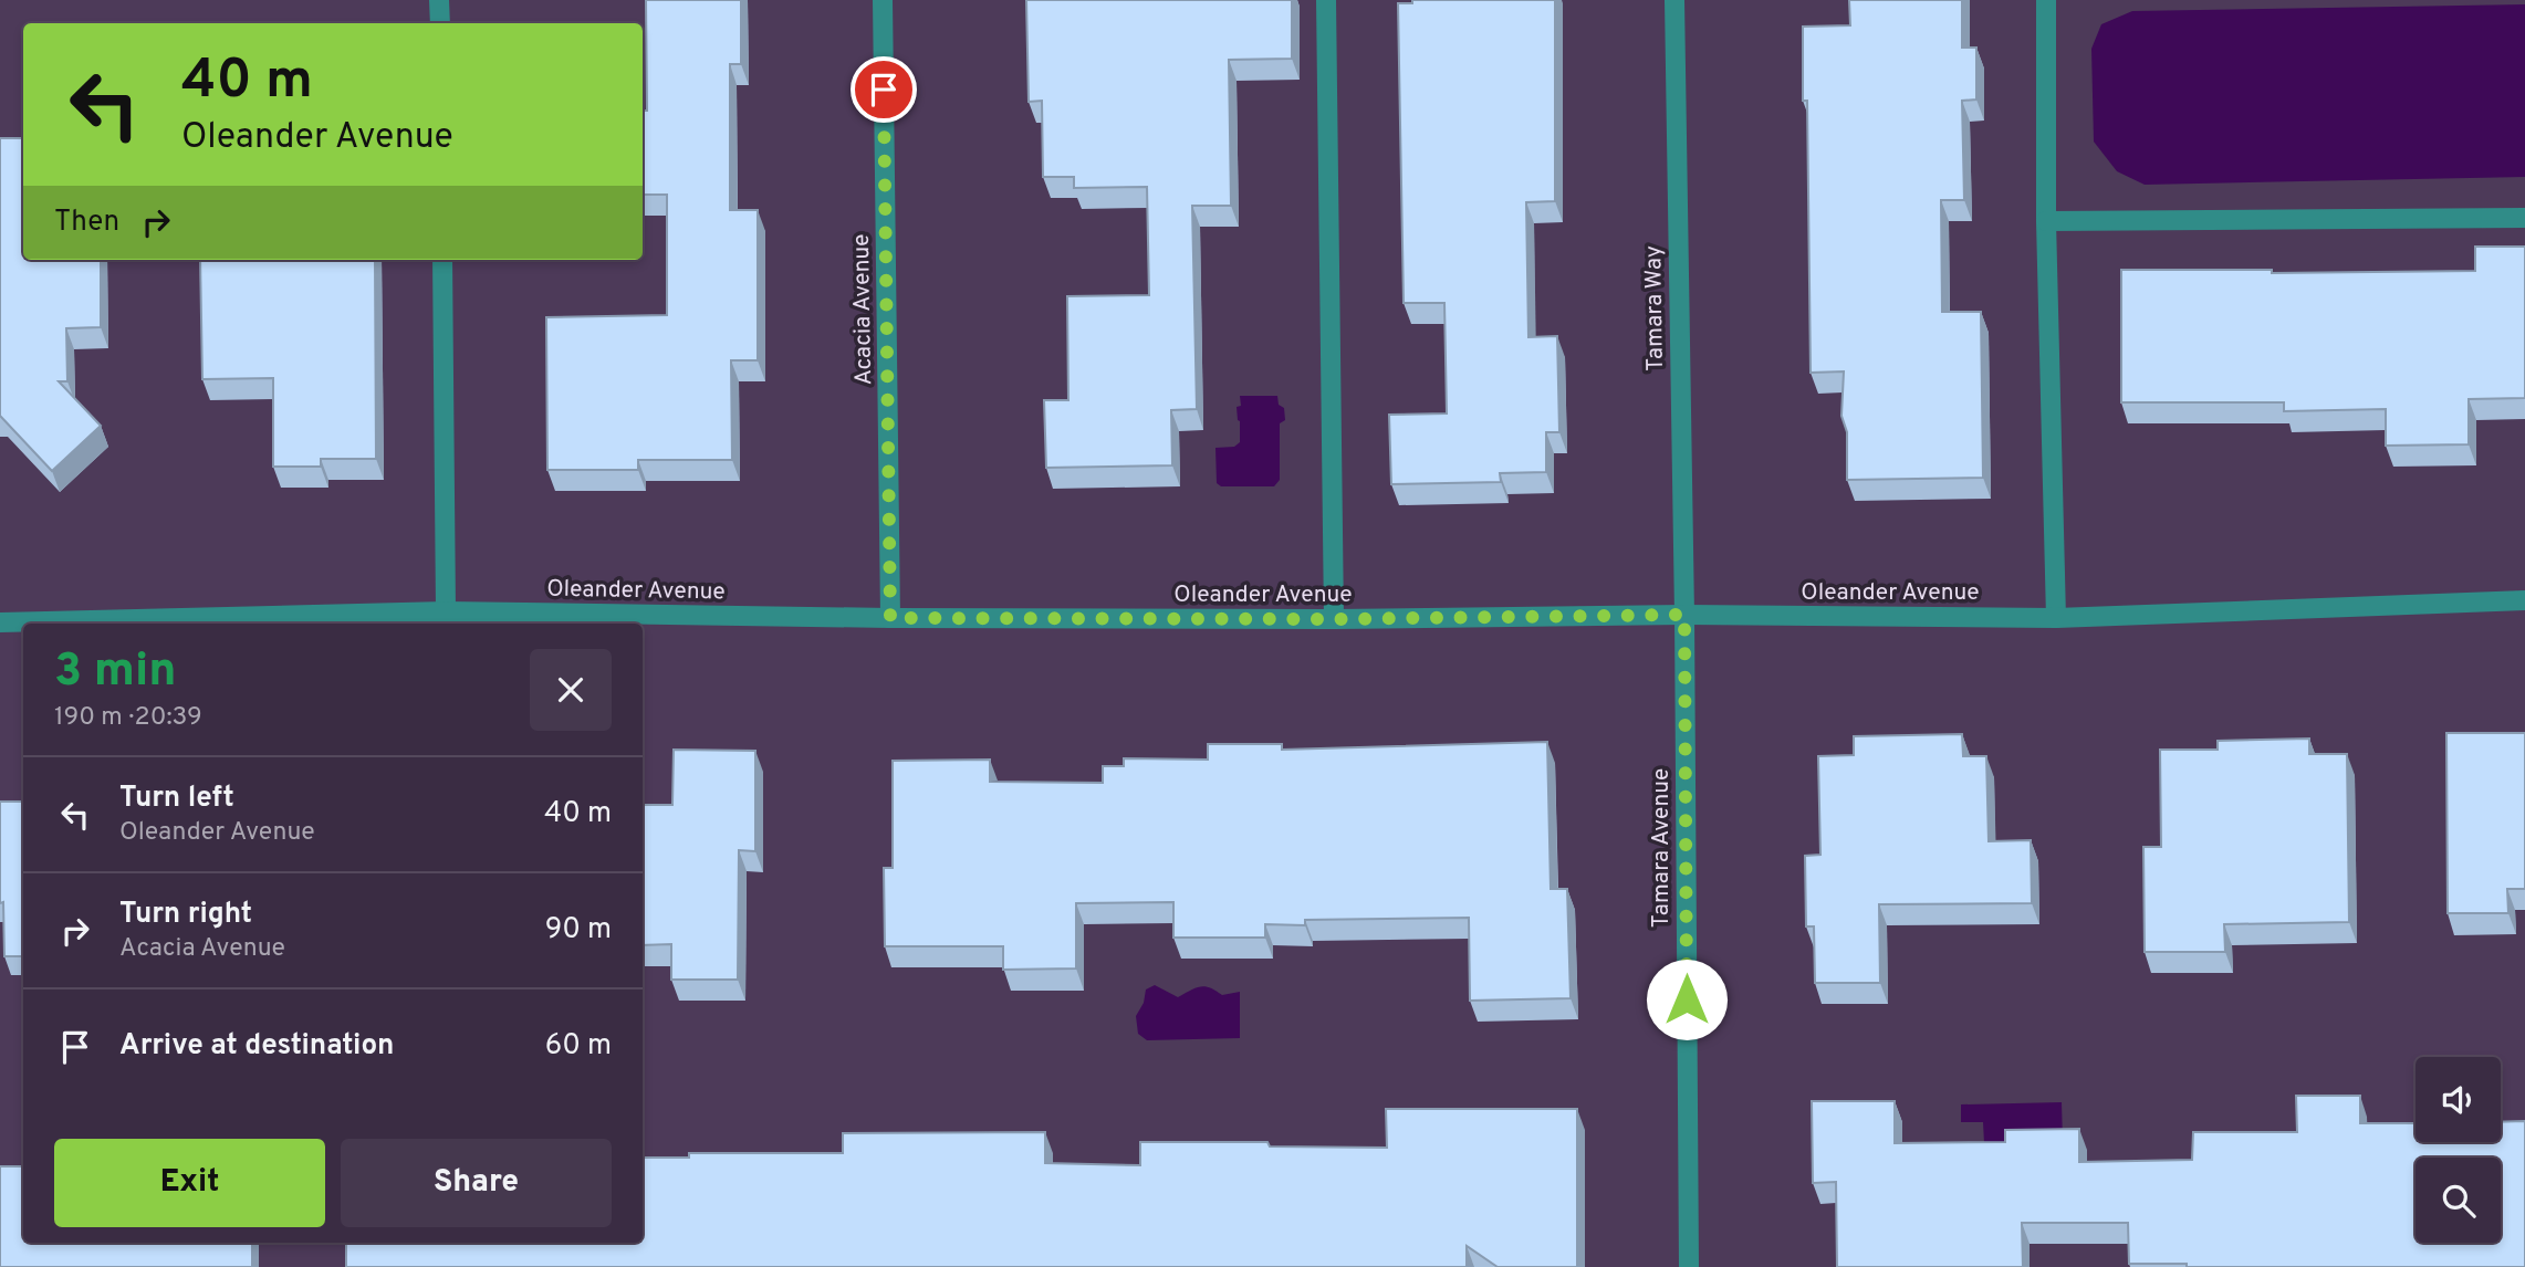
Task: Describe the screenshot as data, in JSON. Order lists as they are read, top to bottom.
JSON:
{
  "streets": {
    "street": [
      "Tamara Way",
      "Acacia Avenue",
      "Oleander Avenue",
      "Tamara Avenue"
    ]
  },
  "crossings": [
    ["Tamara Way", "Oleander Avenue"],
    ["Tamara Way", "Tamara Avenue"],
    ["Acacia Avenue", "Oleander Avenue"],
    ["Oleander Avenue", "Tamara Avenue"]
  ],
  "page": {
    "turn": ["40 m", "Oleander Avenue"],
    "then": "Then",
    "heading": ["3 min", "190 m · 20:39"],
    "list": [
      {
        "name": "Turn left",
        "note": "Oleander Avenue",
        "value": "40 m"
      },
      {
        "name": "Turn right",
        "note": "Acacia Avenue",
        "value": "90 m"
      },
      {
        "name": "Arrive at destination",
        "value": "60 m"
      }
    ],
    "buttons": ["Exit", "Share"]
  }
}
